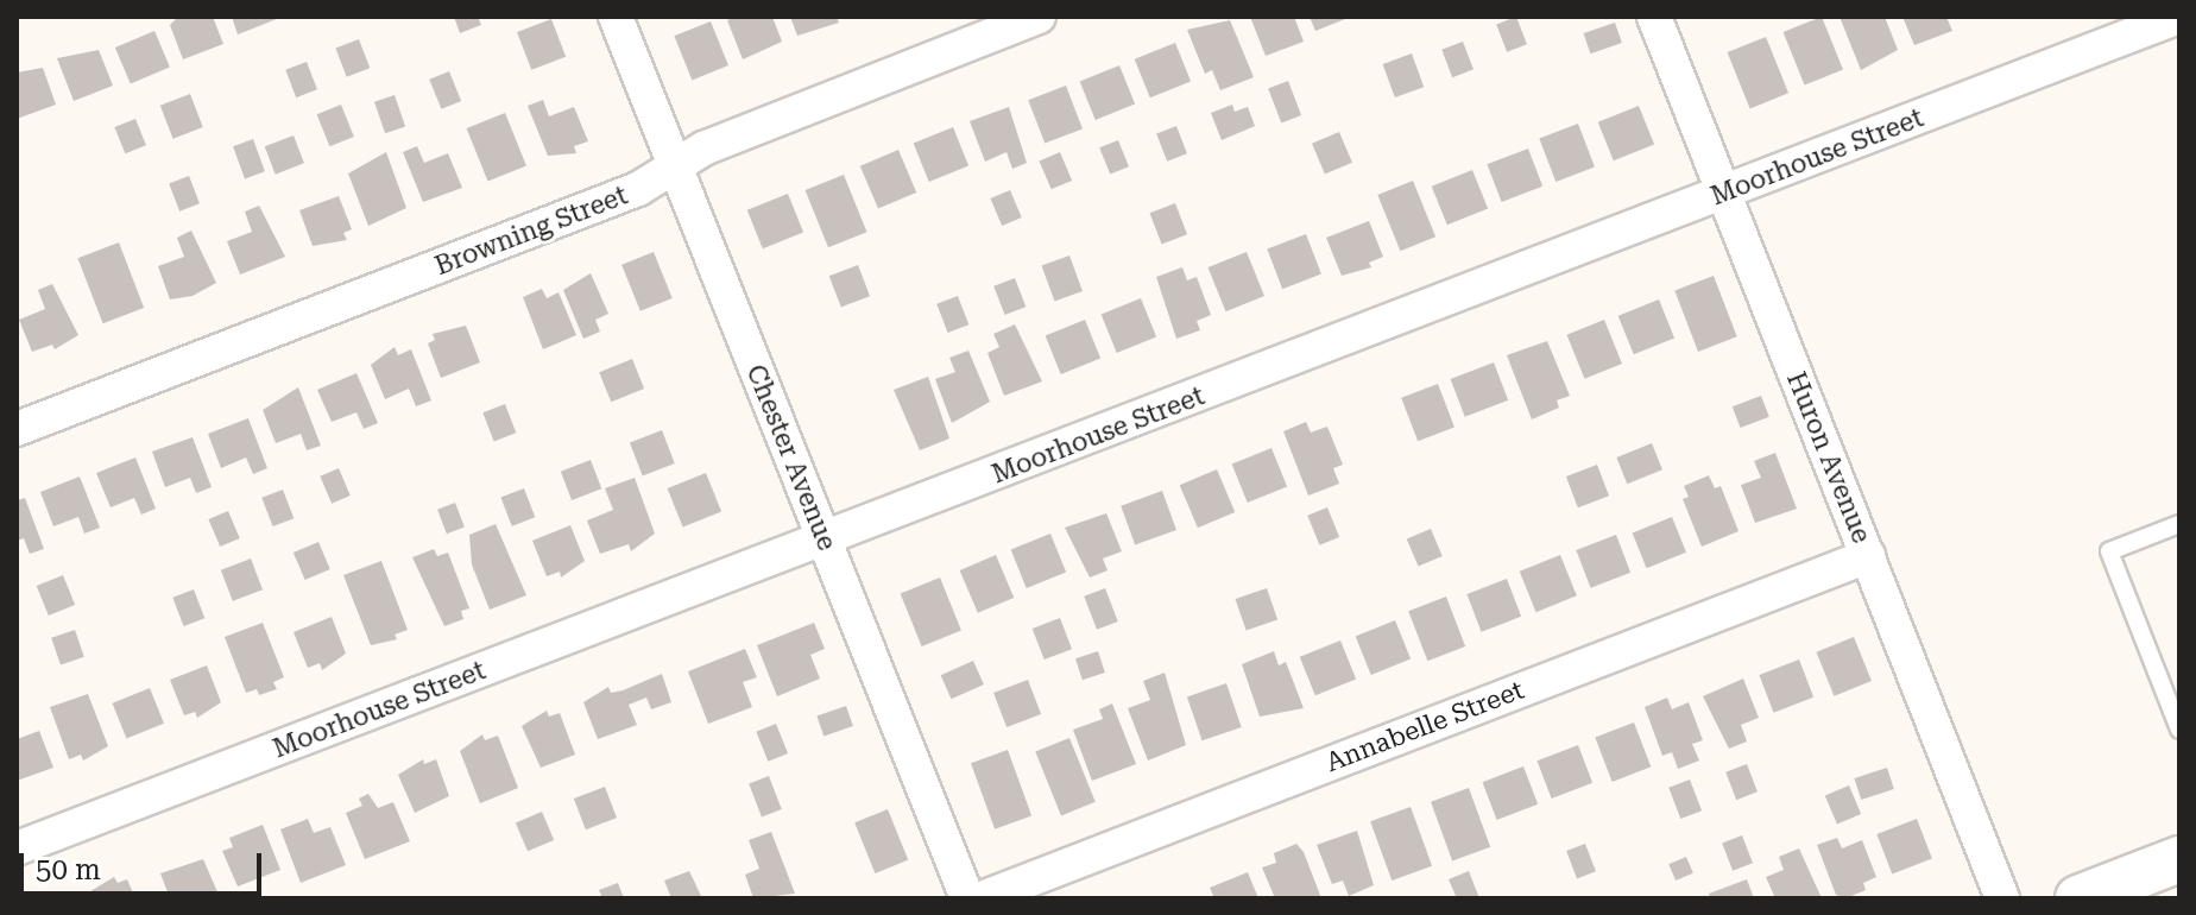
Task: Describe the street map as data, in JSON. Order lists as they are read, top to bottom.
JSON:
{
  "streets": {
    "street": [
      "Moorhouse Street",
      "Browning Street",
      "Chester Avenue",
      "Huron Avenue",
      "Annabelle Street"
    ]
  },
  "crossings": [
    ["Moorhouse Street", "Chester Avenue"],
    ["Moorhouse Street", "Huron Avenue"],
    ["Browning Street", "Chester Avenue"],
    ["Huron Avenue", "Annabelle Street"]
  ],
  "scale_bar": "50 m"
}
